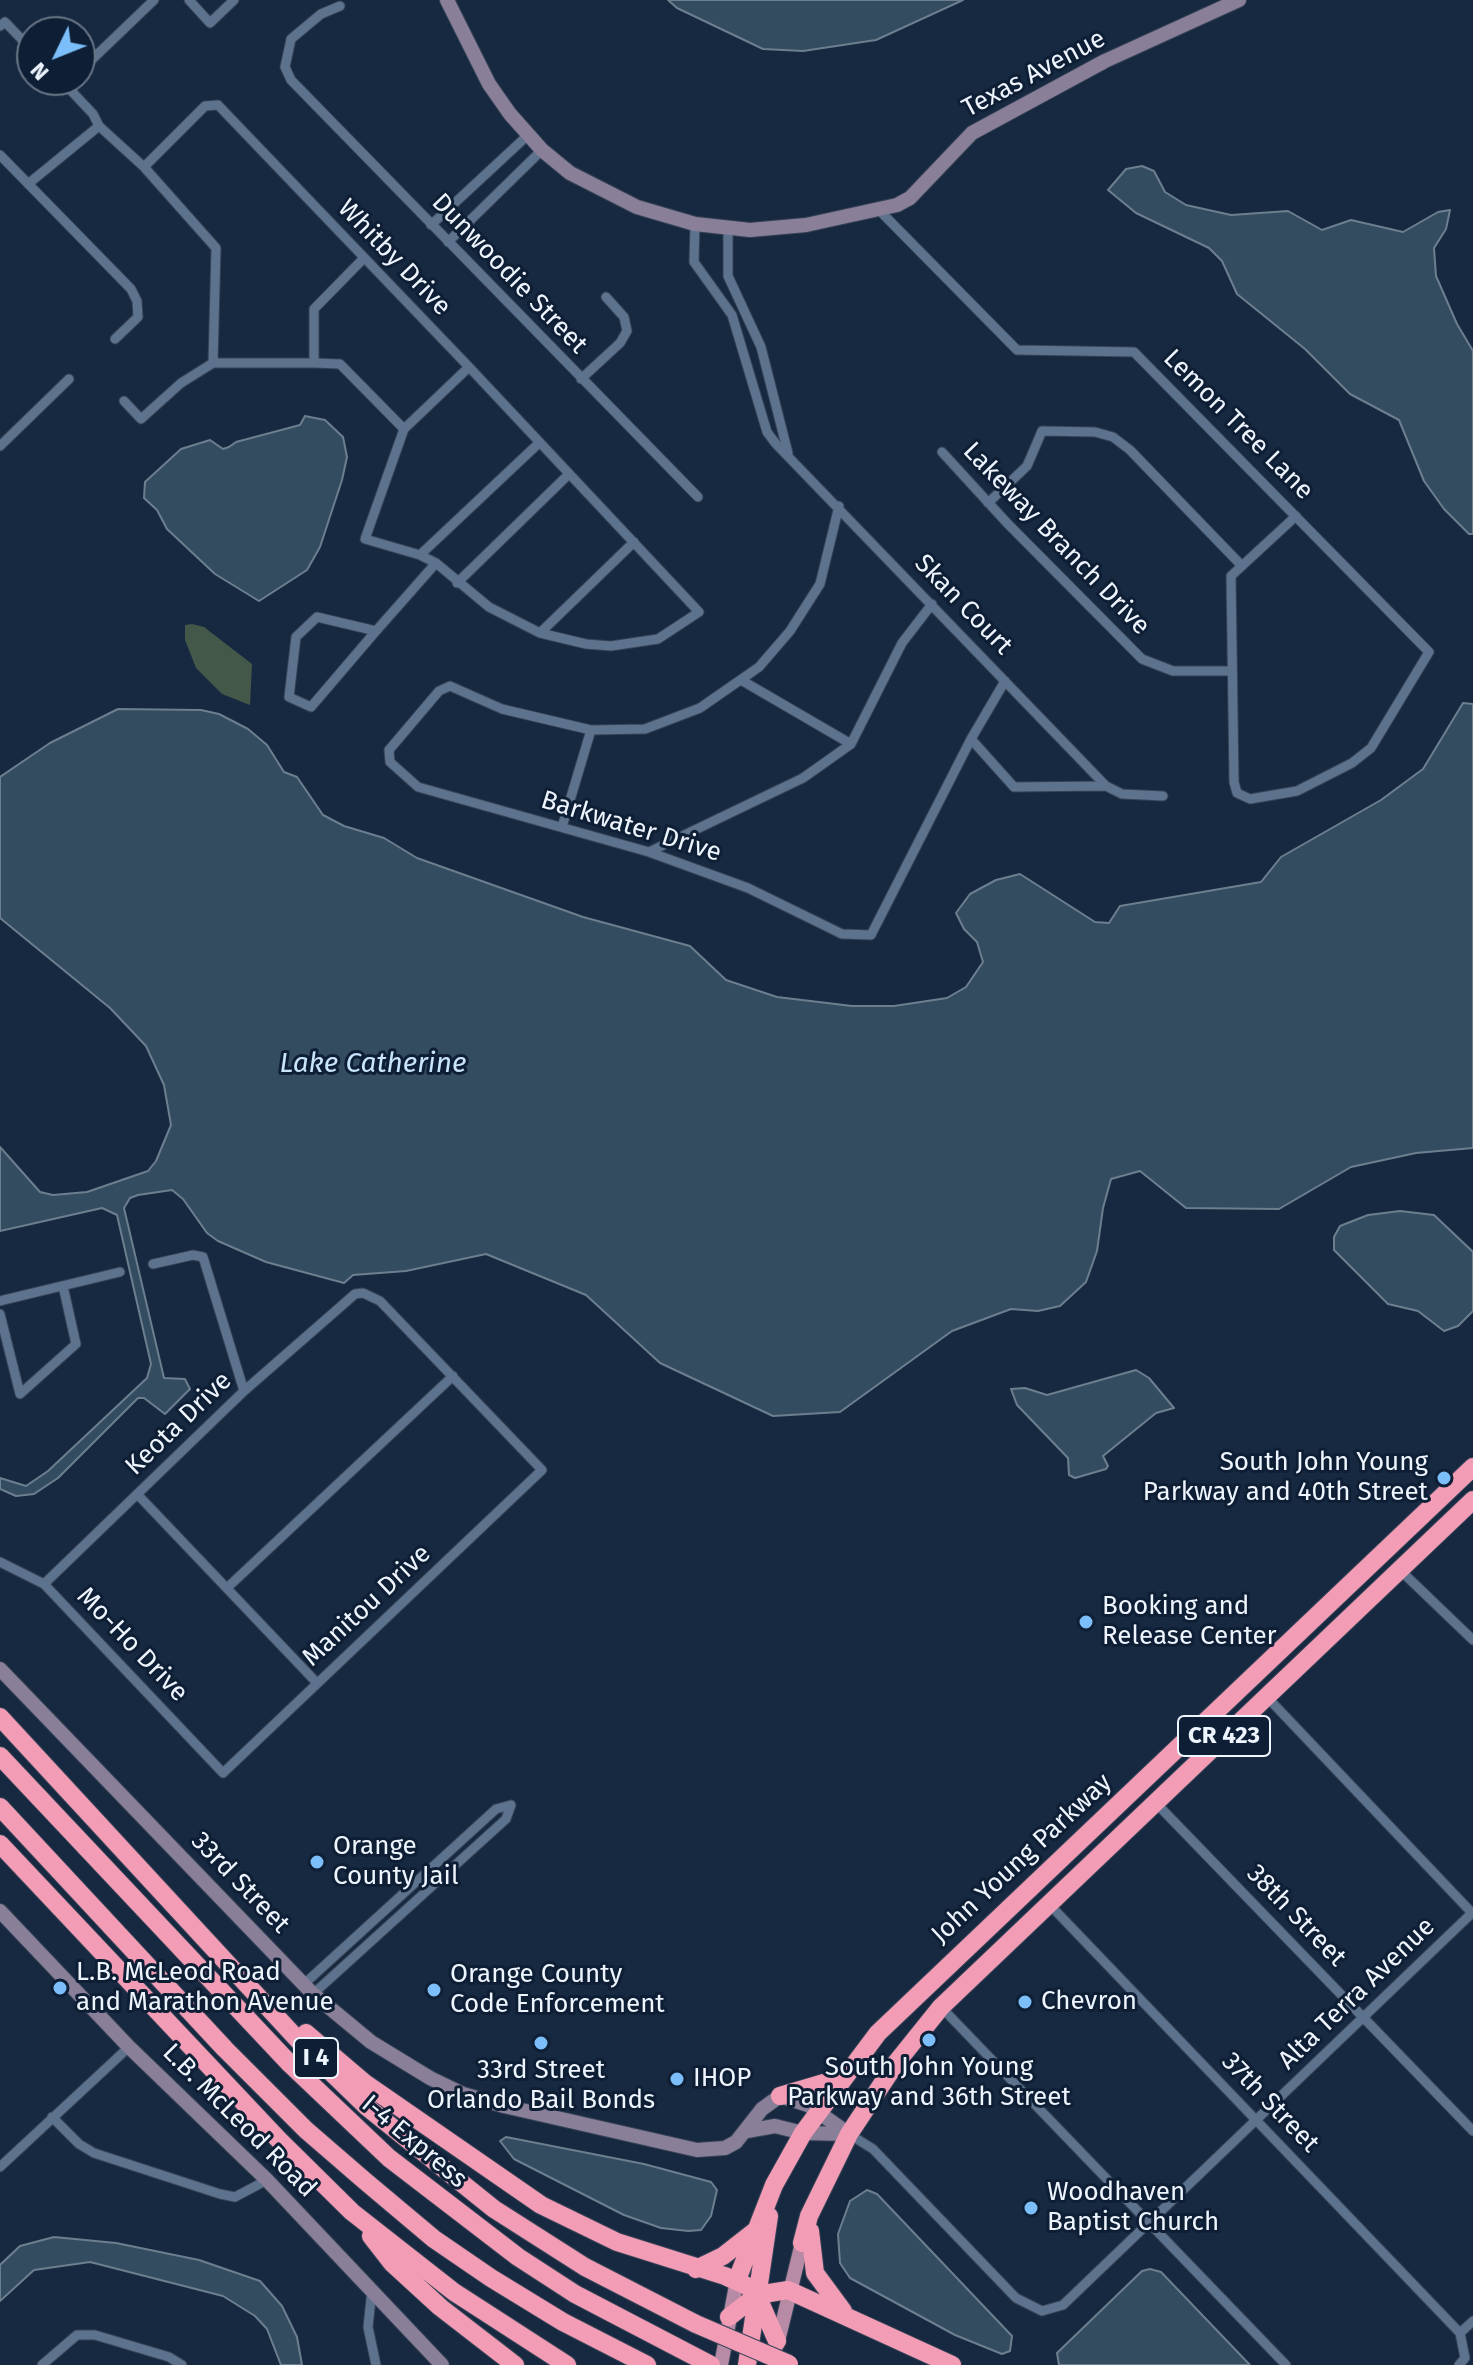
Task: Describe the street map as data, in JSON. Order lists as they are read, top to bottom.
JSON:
{
  "streets": {
    "highway": [
      "CR 423",
      "John Young Parkway",
      "I 4",
      "I-4 Express"
    ],
    "street": [
      "Texas Avenue",
      "Whitby Drive",
      "Dunwoodie Street",
      "Lemon Tree Lane",
      "Lakeway Branch Drive",
      "Skan Court",
      "Barkwater Drive",
      "Keota Drive",
      "Manitou Drive",
      "Mo-Ho Drive",
      "33rd Street",
      "38th Street",
      "Alta Terra Avenue",
      "37th Street",
      "L.B. McLeod Road"
    ]
  },
  "crossings": [
    ["Texas Avenue", "Lemon Tree Lane"],
    ["Texas Avenue", "Skan Court"],
    ["Lemon Tree Lane", "Lakeway Branch Drive"],
    ["Keota Drive", "Manitou Drive"],
    ["Keota Drive", "Mo-Ho Drive"],
    ["Manitou Drive", "Mo-Ho Drive"],
    ["John Young Parkway", "33rd Street"],
    ["John Young Parkway", "38th Street"],
    ["John Young Parkway", "Alta Terra Avenue"],
    ["John Young Parkway", "I 4"],
    ["John Young Parkway", "37th Street"],
    ["33rd Street", "Alta Terra Avenue"],
    ["38th Street", "Alta Terra Avenue"],
    ["Alta Terra Avenue", "37th Street"]
  ],
  "water": ["Lake Catherine"],
  "places": [
    "South John Young Parkway and 40th Street",
    "Booking and Release Center",
    "Orange County Jail",
    "L.B. McLeod Road and Marathon Avenue",
    "Orange County Code Enforcement",
    "Chevron",
    "South John Young Parkway and 36th Street",
    "33rd Street Orlando Bail Bonds",
    "IHOP",
    "Woodhaven Baptist Church"
  ],
  "north": "bottom left"
}
